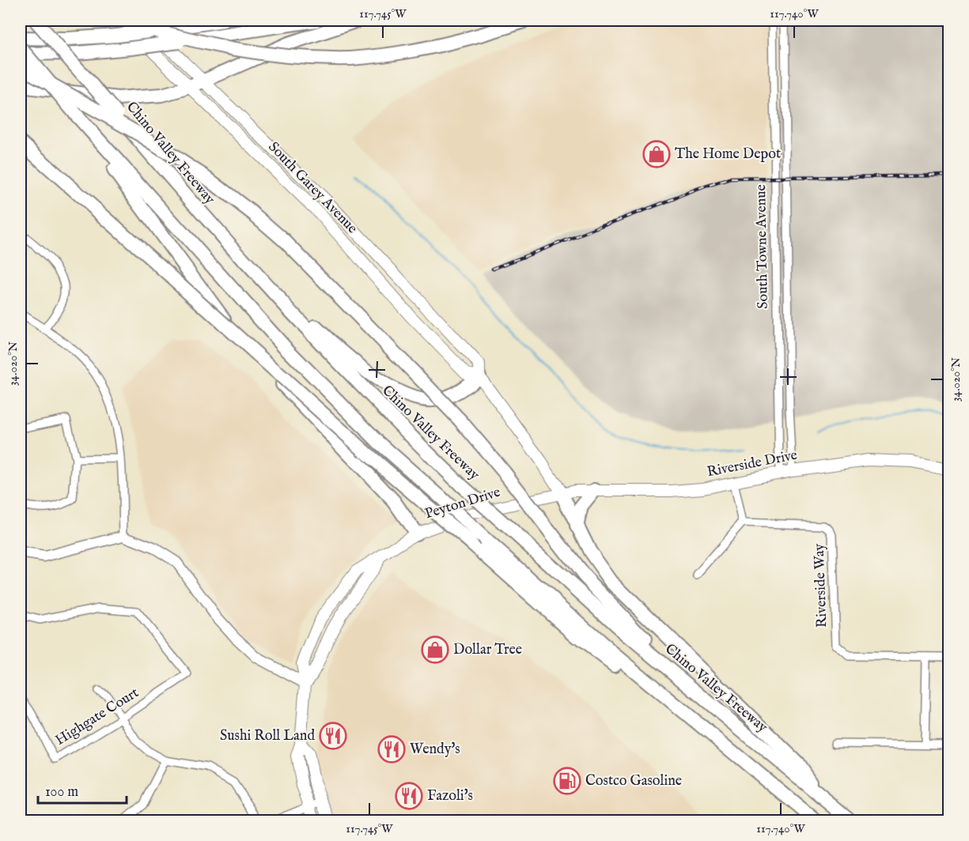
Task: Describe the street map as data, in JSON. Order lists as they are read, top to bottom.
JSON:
{
  "streets": {
    "highway": ["Chino Valley Freeway"],
    "main road": ["South Garey Avenue", "Riverside Drive", "Peyton Drive"],
    "street": ["South Towne Avenue", "Riverside Way", "Highgate Court"]
  },
  "crossings": [
    ["South Garey Avenue", "Riverside Drive"],
    ["South Garey Avenue", "Peyton Drive"],
    ["South Towne Avenue", "Riverside Drive"],
    ["Riverside Drive", "Peyton Drive"]
  ],
  "places": {
    "shop": ["The Home Depot", "Dollar Tree"],
    "restaurant": ["Sushi Roll Land", "Wendy's", "Fazoli's"],
    "fuel station": ["Costco Gasoline"]
  },
  "scale_bar": "100 m",
  "coordinates": ["117.745°W", "117.740°W", "34.020°N"]
}
